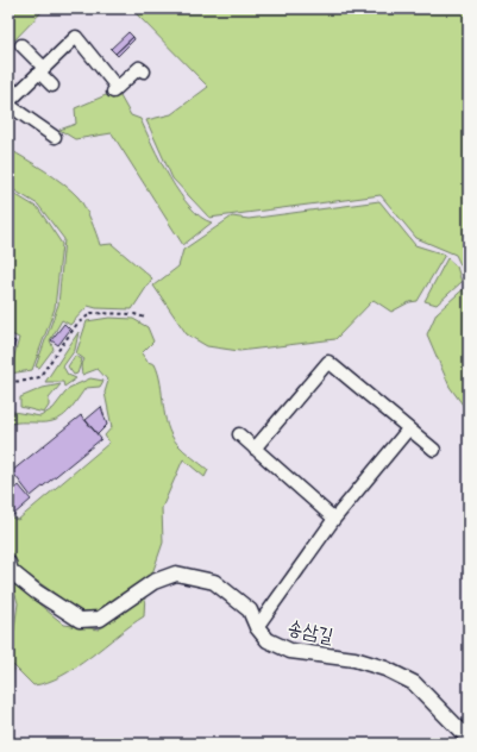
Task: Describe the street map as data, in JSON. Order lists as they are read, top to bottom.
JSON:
{
  "streets": {
    "street": ["송삼길"]
  }
}
